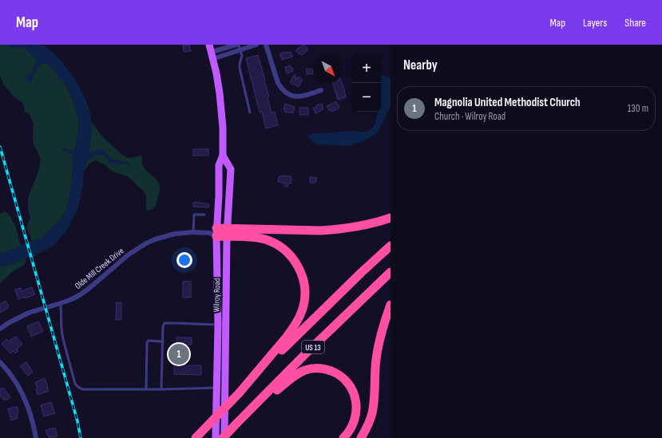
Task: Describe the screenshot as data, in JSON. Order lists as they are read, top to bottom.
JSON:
{
  "streets": {
    "highway": ["US 13"],
    "main road": ["Wilroy Road"],
    "street": ["Olde Mill Creek Drive"]
  },
  "crossings": [
    ["Olde Mill Creek Drive", "Wilroy Road"],
    ["Wilroy Road", "US 13"]
  ],
  "north": "bottom right",
  "page": {
    "header": "Map",
    "nav": ["Map", "Layers", "Share"],
    "heading": "Nearby",
    "map_buttons": ["+", "−"],
    "list": [
      {
        "mark": "1",
        "name": "Magnolia United Methodist Church",
        "note": "Church · Wilroy Road",
        "value": "130 m"
      }
    ],
    "pins": "1"
  }
}
